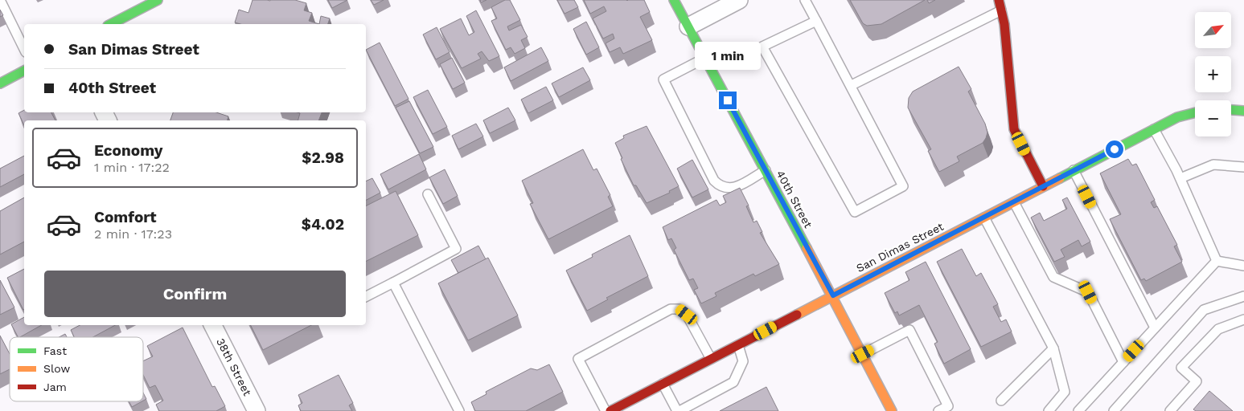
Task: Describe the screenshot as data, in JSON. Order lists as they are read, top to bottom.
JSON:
{
  "streets": {
    "street": ["40th Street", "San Dimas Street", "38th Street"]
  },
  "crossings": [
    ["40th Street", "San Dimas Street"]
  ],
  "legend": ["Fast", "Slow", "Jam"],
  "north": "top right",
  "page": {
    "map_buttons": ["+", "−"],
    "banner": ["San Dimas Street", "40th Street"],
    "bubble": "1 min",
    "list": [
      {
        "name": "Economy",
        "note": "1 min · 17:22",
        "value": "$2.98"
      },
      {
        "name": "Comfort",
        "note": "2 min · 17:23",
        "value": "$4.02"
      }
    ],
    "buttons": "Confirm"
  }
}
